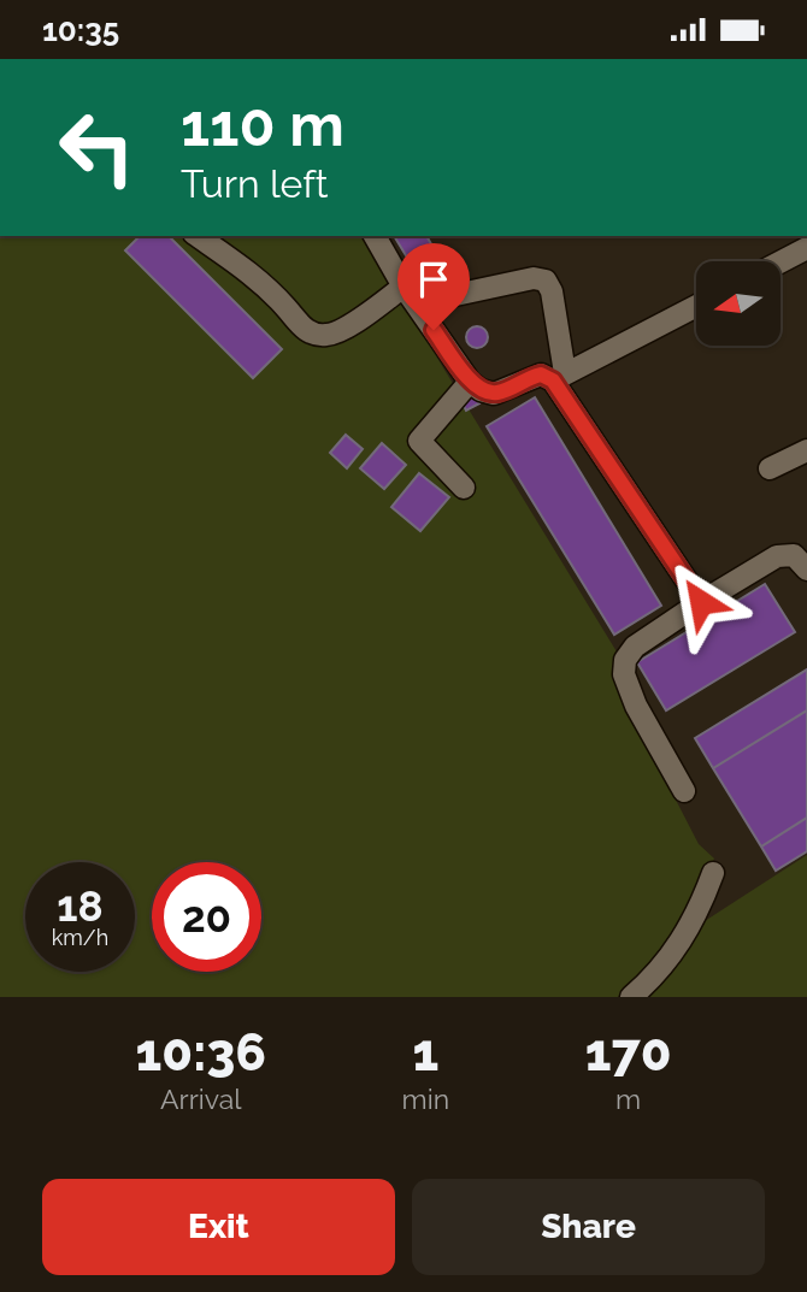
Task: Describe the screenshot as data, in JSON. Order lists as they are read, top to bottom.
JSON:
{
  "north": "left",
  "page": {
    "status": "10:35",
    "turn": ["110 m", "Turn left"],
    "speed": "18 km/h",
    "limit": "20",
    "eta": [
      "10:36",
      "Arrival",
      "1",
      "min",
      "170",
      "m"
    ],
    "buttons": ["Exit", "Share"]
  }
}
